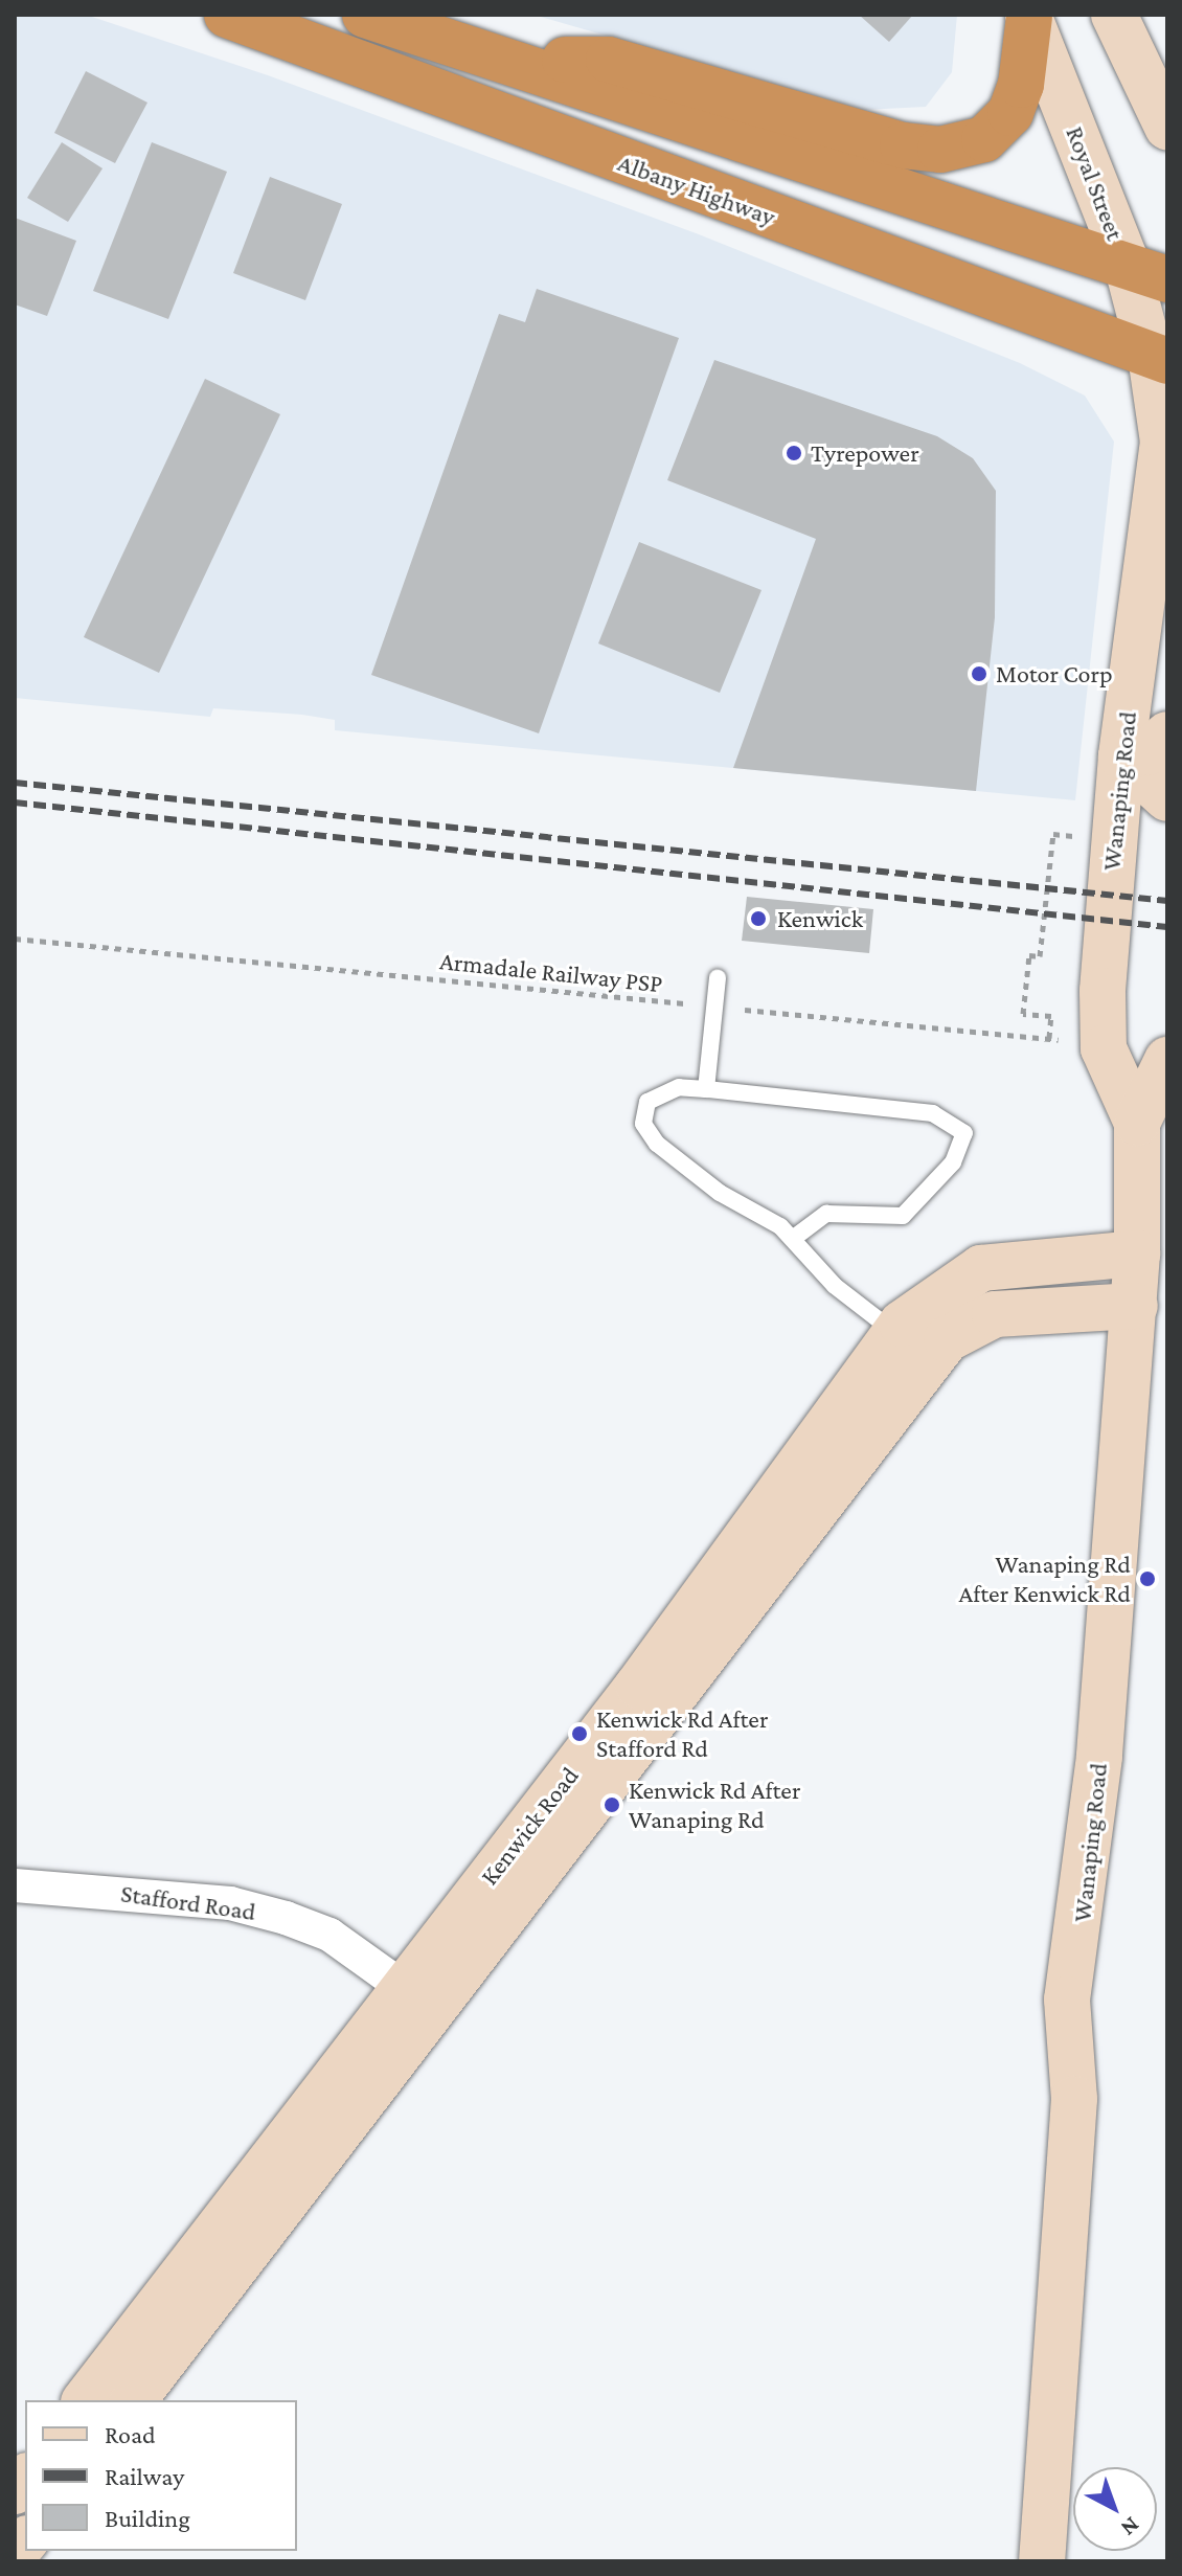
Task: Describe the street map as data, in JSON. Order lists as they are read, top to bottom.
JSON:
{
  "streets": {
    "highway": ["Albany Highway"],
    "main road": ["Royal Street", "Wanaping Road", "Kenwick Road"],
    "street": ["Stafford Road"],
    "path": ["Armadale Railway PSP"]
  },
  "crossings": [
    ["Royal Street", "Albany Highway"],
    ["Royal Street", "Wanaping Road"],
    ["Albany Highway", "Wanaping Road"],
    ["Wanaping Road", "Kenwick Road"],
    ["Kenwick Road", "Stafford Road"]
  ],
  "places": [
    "Tyrepower",
    "Motor Corp",
    "Kenwick",
    "Wanaping Rd After Kenwick Rd",
    "Kenwick Rd After Stafford Rd",
    "Kenwick Rd After Wanaping Rd"
  ],
  "legend": ["Road", "Railway", "Building"],
  "north": "bottom right"
}
